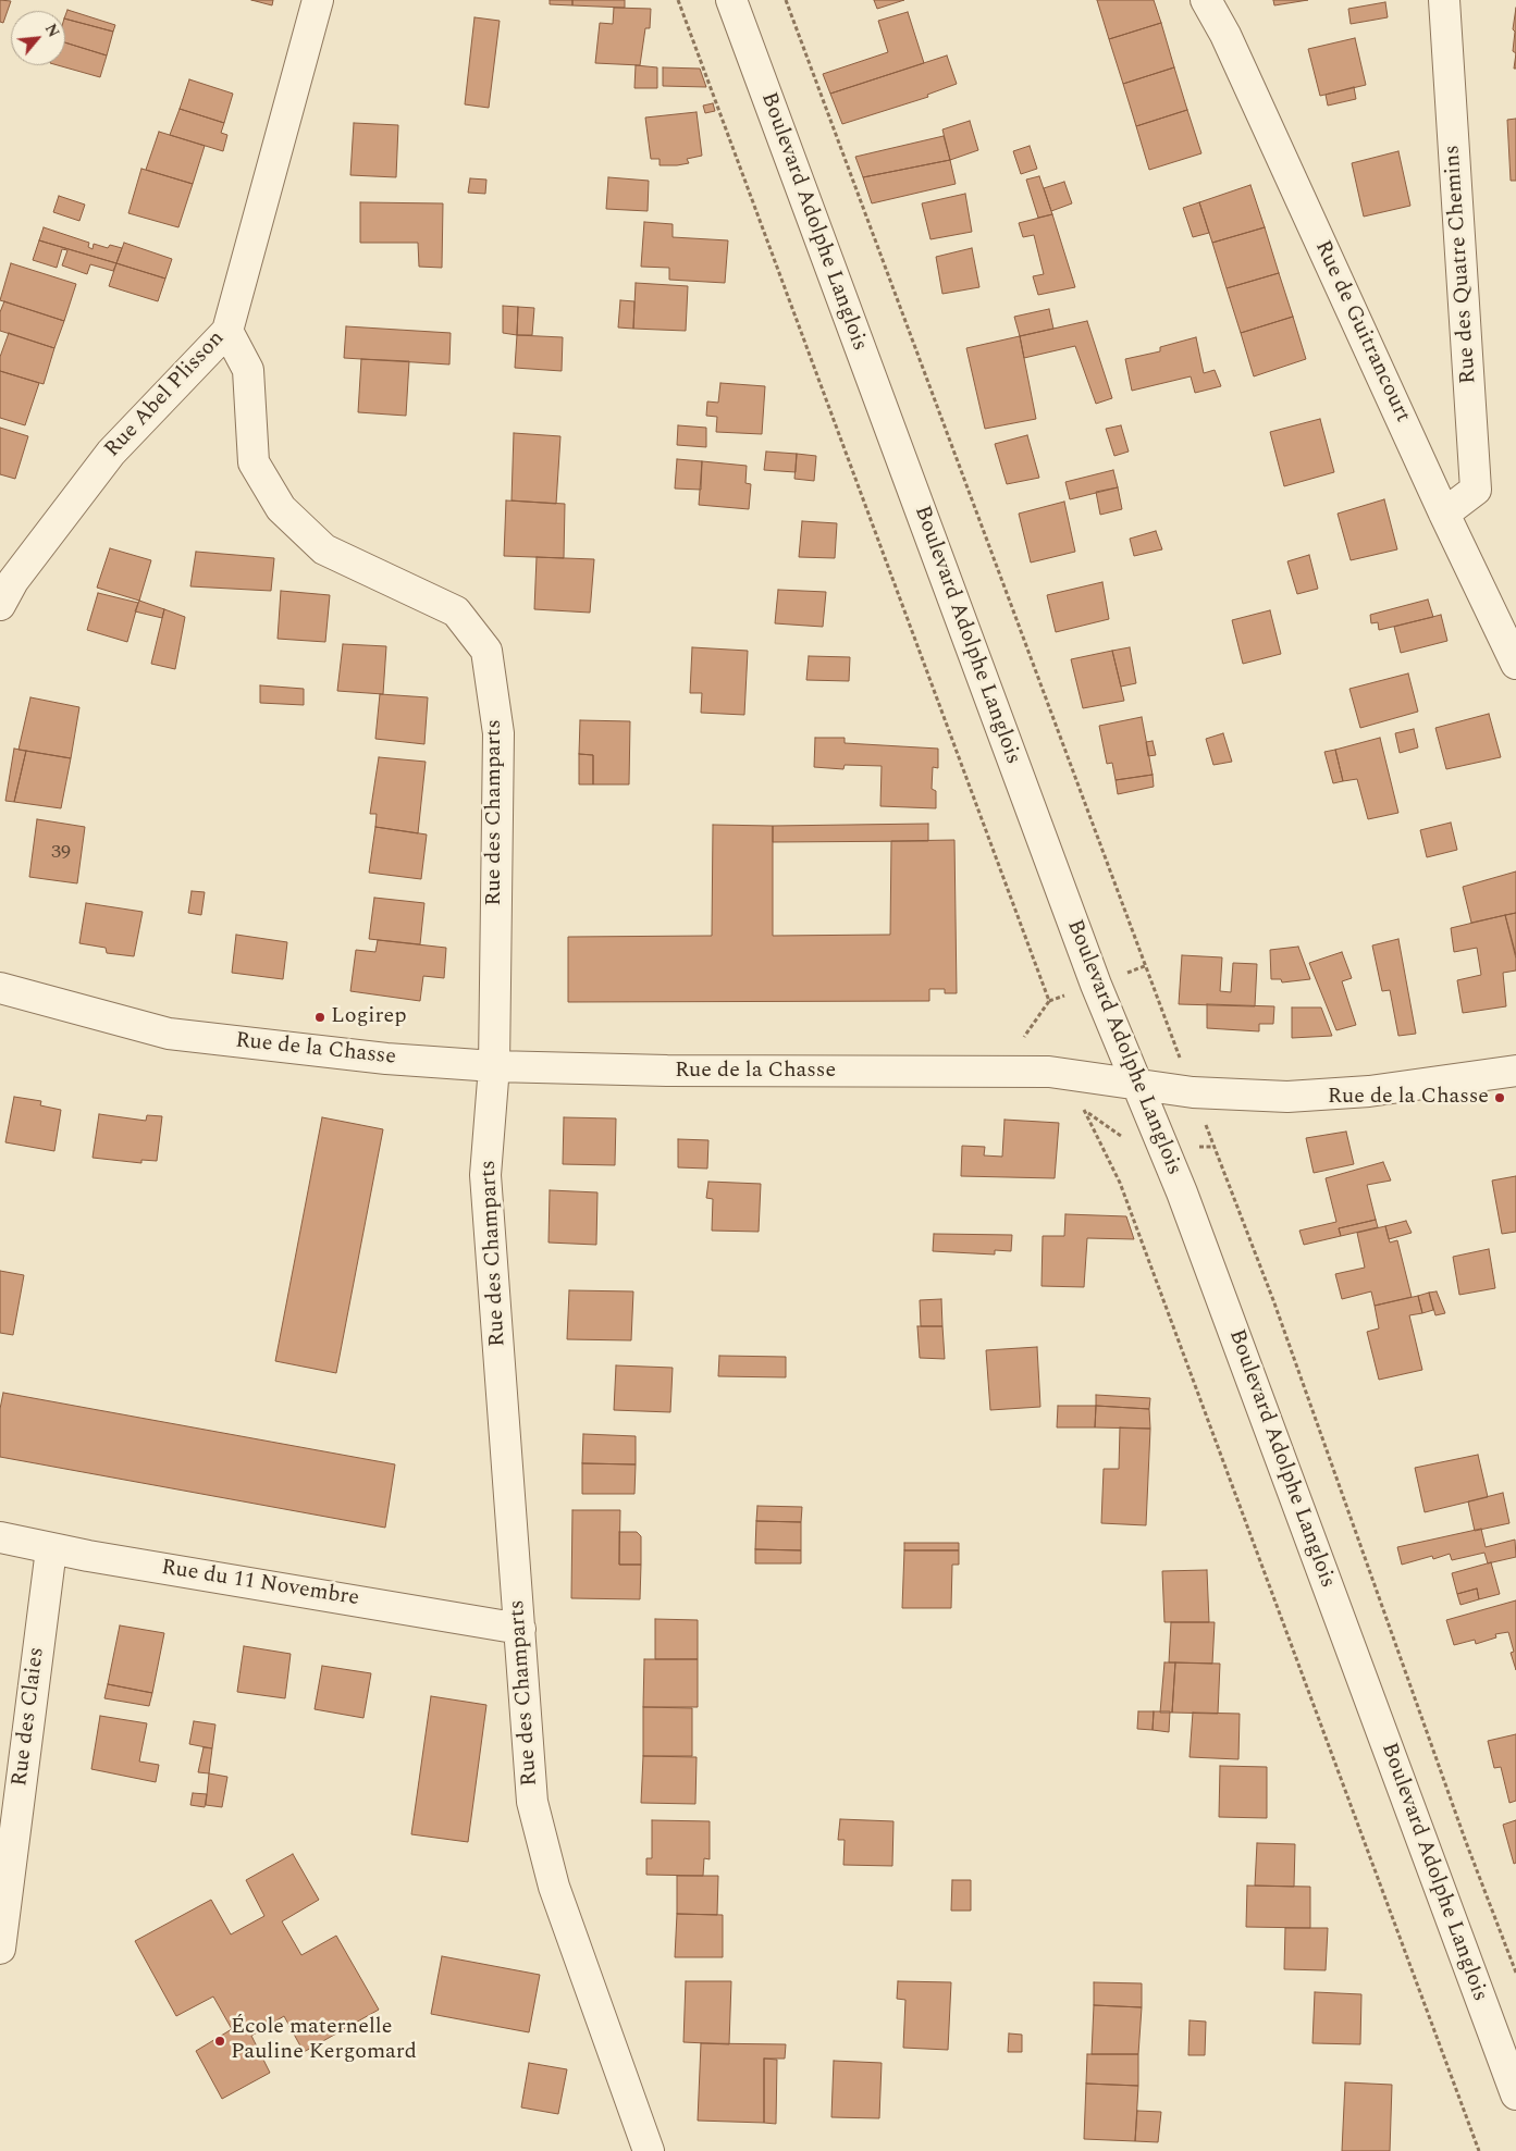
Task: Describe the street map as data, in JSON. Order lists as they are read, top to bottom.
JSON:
{
  "streets": {
    "street": [
      "Boulevard Adolphe Langlois",
      "Rue des Quatre Chemins",
      "Rue de Guitrancourt",
      "Rue Abel Plisson",
      "Rue des Champarts",
      "Rue de la Chasse",
      "Rue du 11 Novembre",
      "Rue des Claies"
    ]
  },
  "crossings": [
    ["Boulevard Adolphe Langlois", "Rue de la Chasse"],
    ["Rue des Quatre Chemins", "Rue de Guitrancourt"],
    ["Rue Abel Plisson", "Rue des Champarts"],
    ["Rue des Champarts", "Rue de la Chasse"],
    ["Rue des Champarts", "Rue du 11 Novembre"],
    ["Rue du 11 Novembre", "Rue des Claies"]
  ],
  "places": ["Logirep", "Rue de la Chasse", "École maternelle Pauline Kergomard"],
  "house_numbers": ["39"],
  "north": "top right"
}
